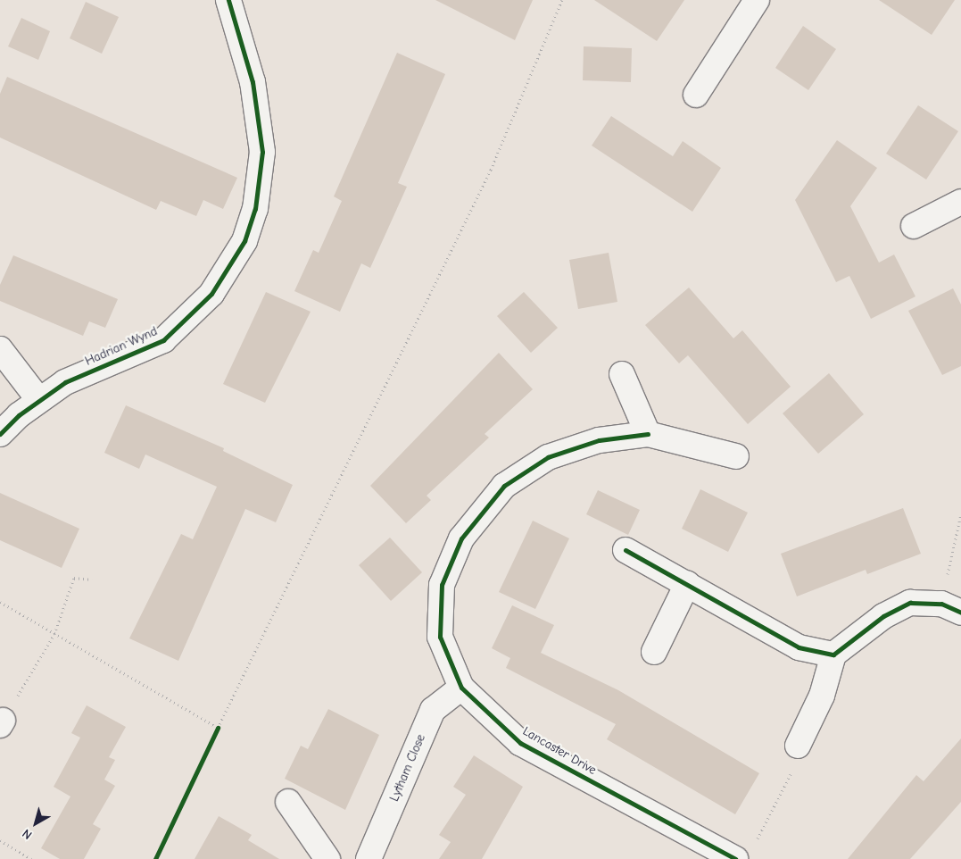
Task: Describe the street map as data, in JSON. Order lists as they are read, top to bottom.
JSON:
{
  "streets": {
    "street": ["Hadrian Wynd", "Lancaster Drive", "Lytham Close"]
  },
  "crossings": [
    ["Lancaster Drive", "Lytham Close"]
  ],
  "north": "bottom left"
}
